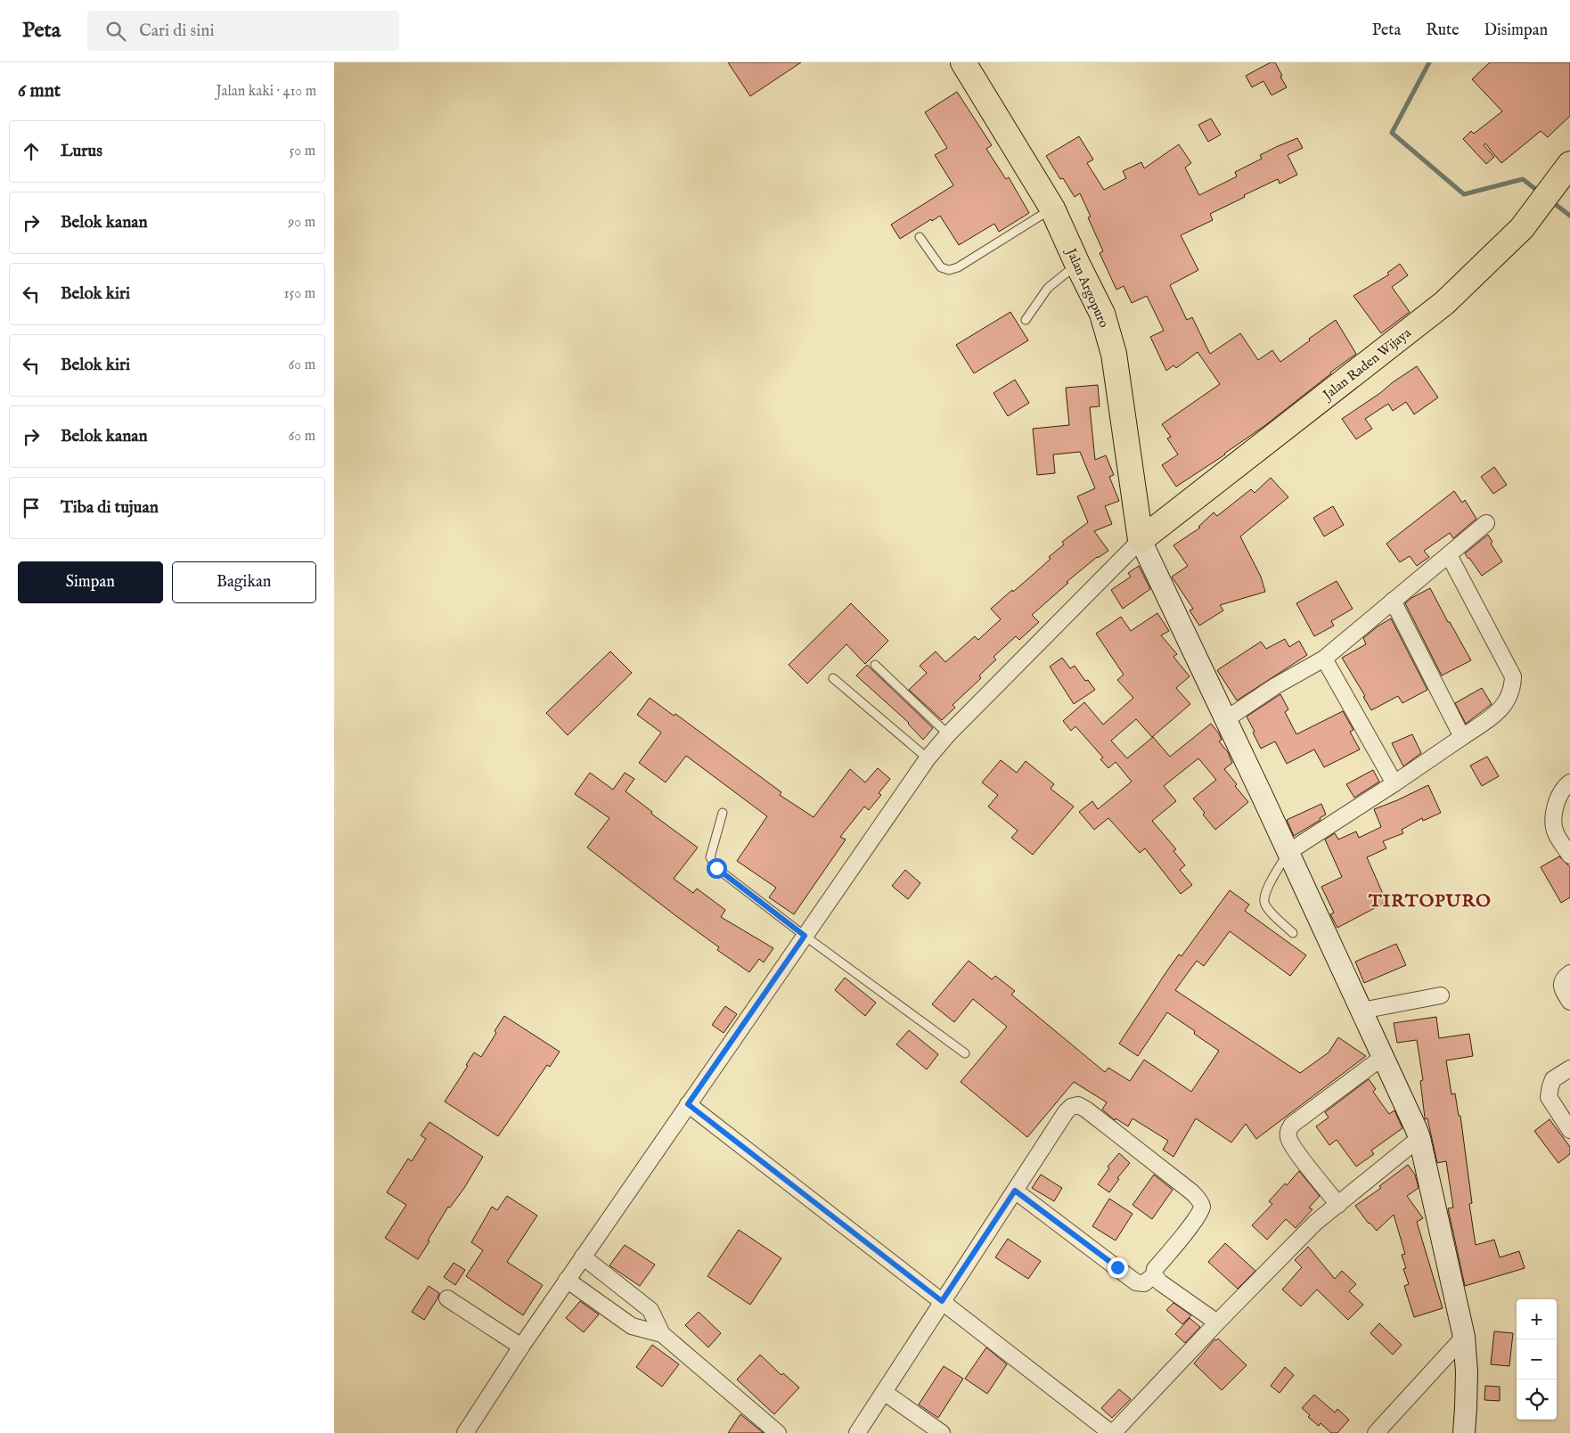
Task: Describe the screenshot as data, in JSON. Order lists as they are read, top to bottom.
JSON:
{
  "streets": {
    "highway": ["Jalan Argopuro", "Jalan Raden Wijaya"]
  },
  "crossings": [
    ["Jalan Argopuro", "Jalan Raden Wijaya"]
  ],
  "districts": ["TIRTOPURO"],
  "page": {
    "header": "Peta",
    "search": "Cari di sini",
    "nav": ["Peta", "Rute", "Disimpan"],
    "heading": ["6 mnt", "Jalan kaki · 410 m"],
    "list": [
      ["Lurus", "50 m"],
      ["Belok kanan", "90 m"],
      ["Belok kiri", "150 m"],
      ["Belok kiri", "60 m"],
      ["Belok kanan", "60 m"],
      "Tiba di tujuan"
    ],
    "buttons": ["Simpan", "Bagikan"],
    "map_buttons": ["+", "−"]
  }
}
